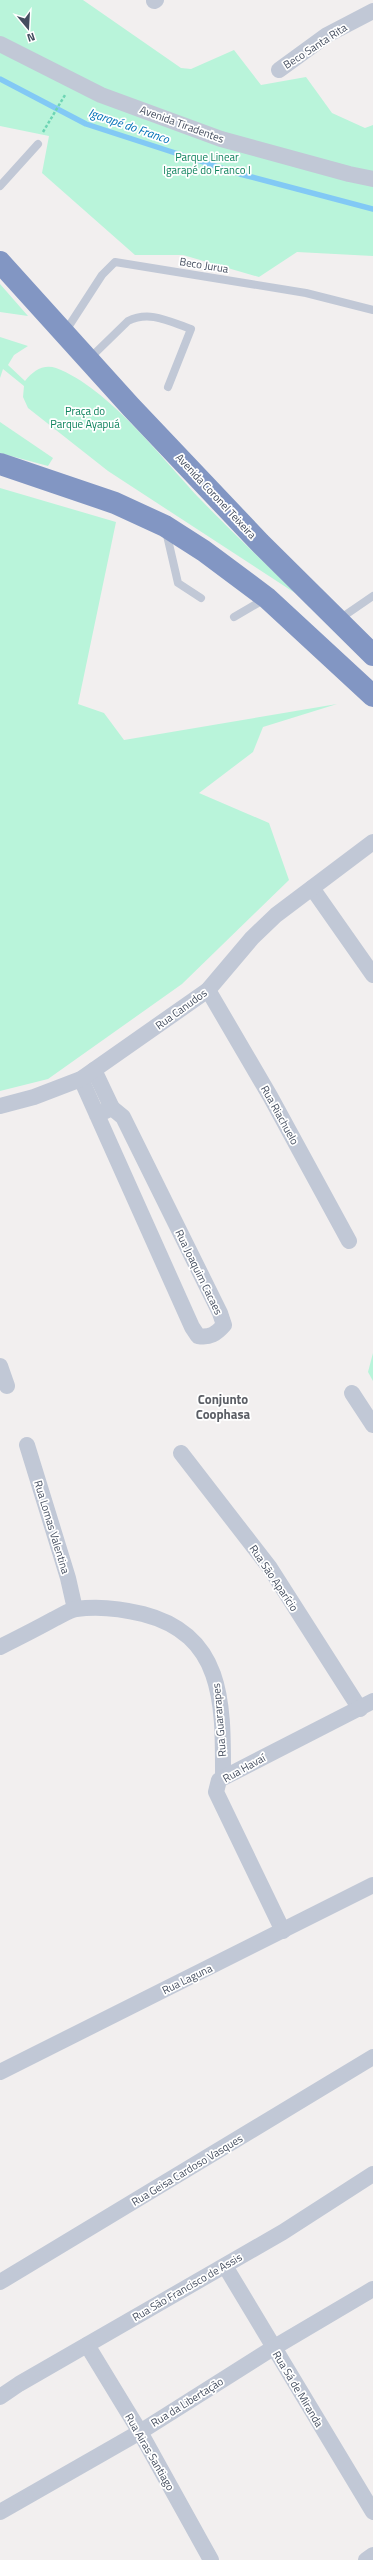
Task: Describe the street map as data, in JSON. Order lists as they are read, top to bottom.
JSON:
{
  "streets": {
    "highway": ["Avenida Coronel Teixeira"],
    "street": [
      "Beco Santa Rita",
      "Avenida Tiradentes",
      "Rua Canudos",
      "Rua Riachuelo",
      "Rua Joaquim Cacaes",
      "Rua Lomas Valentina",
      "Rua São Aparício",
      "Rua Guararapes",
      "Rua Havaí",
      "Rua Laguna",
      "Rua Geisa Cardoso Vasques",
      "Rua São Francisco de Assis",
      "Rua Sá de Miranda",
      "Rua da Libertação",
      "Rua Airas Santiago"
    ],
    "lane": ["Beco Jurua"]
  },
  "crossings": [
    ["Beco Jurua", "Avenida Coronel Teixeira"],
    ["Rua Canudos", "Rua Riachuelo"],
    ["Rua Canudos", "Rua Joaquim Cacaes"],
    ["Rua Lomas Valentina", "Rua Guararapes"],
    ["Rua São Aparício", "Rua Havaí"],
    ["Rua Guararapes", "Rua Havaí"],
    ["Rua Havaí", "Rua Laguna"],
    ["Rua São Francisco de Assis", "Rua Sá de Miranda"],
    ["Rua São Francisco de Assis", "Rua Airas Santiago"],
    ["Rua Sá de Miranda", "Rua da Libertação"],
    ["Rua da Libertação", "Rua Airas Santiago"]
  ],
  "districts": ["Conjunto Coophasa"],
  "water": ["Igarapé do Franco"],
  "parks": ["Parque Linear Igarapé do Franco I", "Praça do Parque Ayapuá"],
  "north": "bottom"
}
